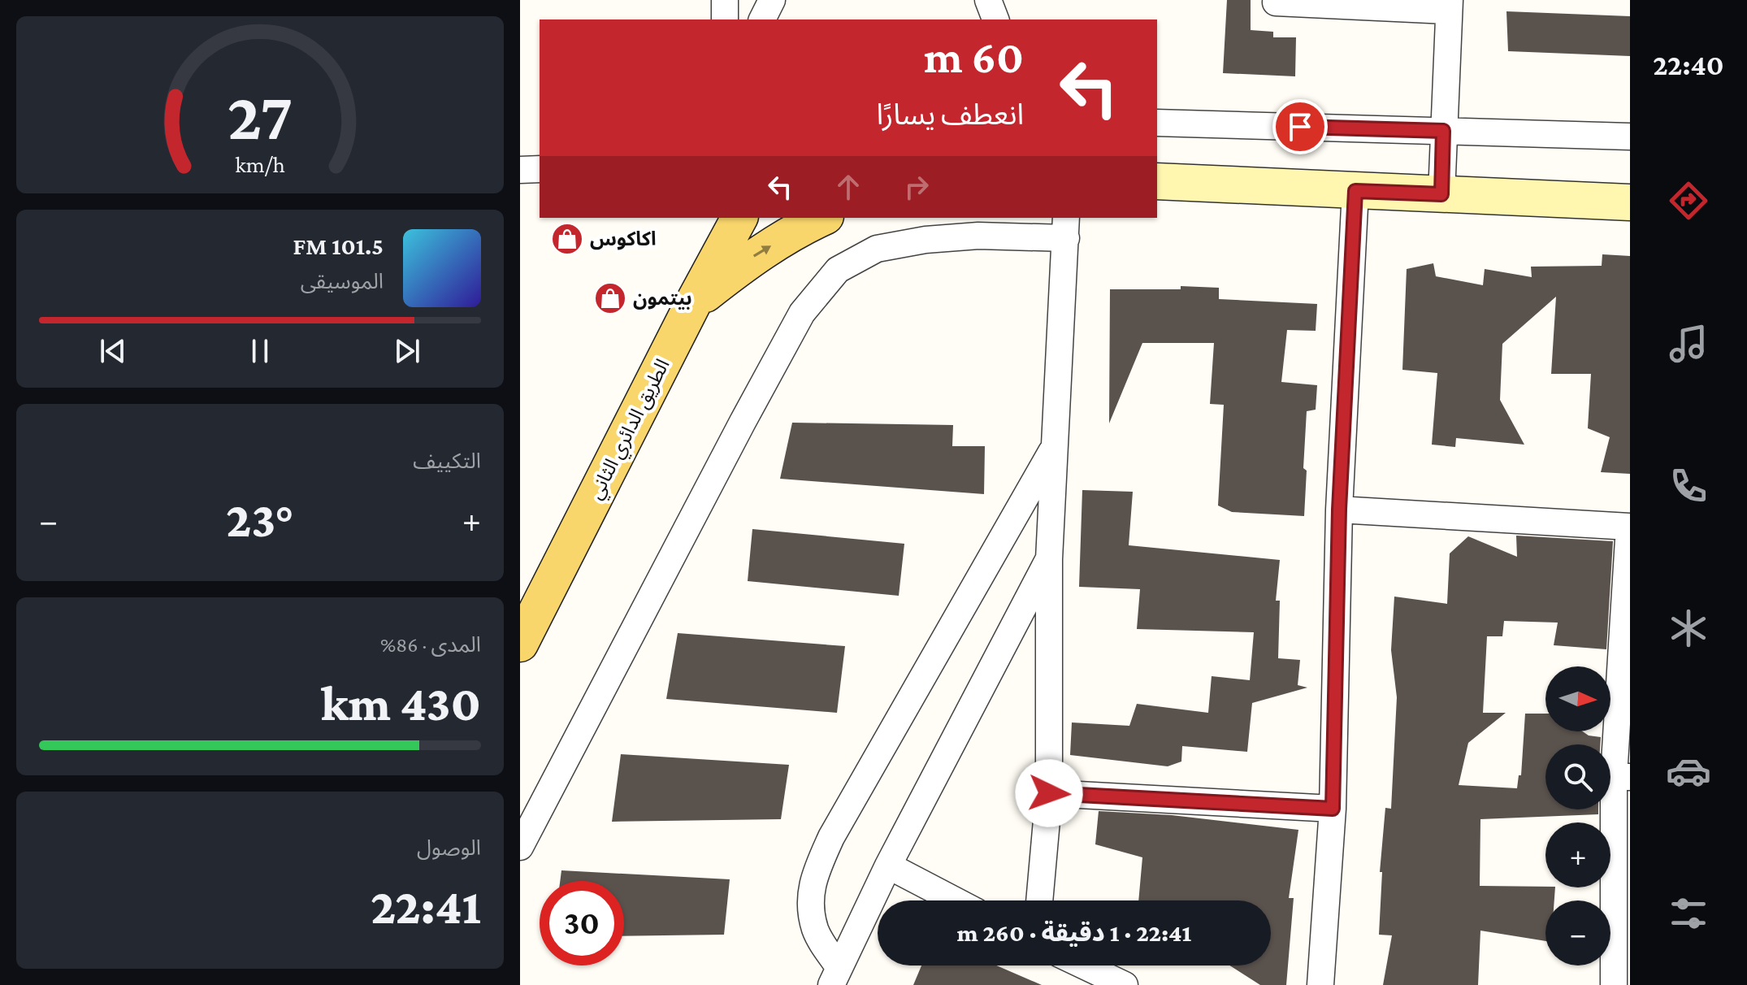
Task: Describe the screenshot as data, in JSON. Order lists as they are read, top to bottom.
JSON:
{
  "streets": {
    "main road": ["الطريق الدائري الثاني"]
  },
  "places": {
    "shop": ["اكاكوس", "بيتمون"]
  },
  "north": "right",
  "page": {
    "tabs": "22:40",
    "turn": ["60 m", "انعطف يسارًا"],
    "song": ["101.5 FM", "الموسيقى"],
    "tile": [
      "التكييف",
      ["المدى · 86%", "430 km"],
      ["الوصول", "22:41"]
    ],
    "heat": ["−", "23°", "+"],
    "map_buttons": ["+", "−"],
    "limit": "30",
    "trip": "22:41 · 1 دقيقة · 260 m",
    "gauge": ["27", "km/h"]
  }
}
